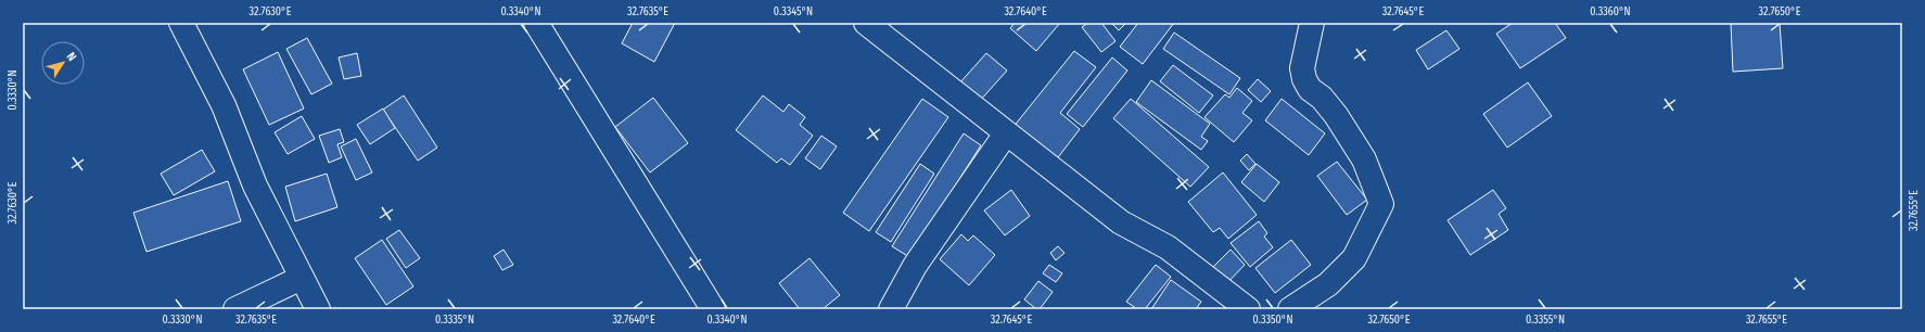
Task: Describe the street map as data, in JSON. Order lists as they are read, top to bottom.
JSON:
{
  "north": "top right",
  "coordinates": [
    "32.7630°E",
    "0.3340°N",
    "32.7635°E",
    "0.3345°N",
    "32.7640°E",
    "32.7645°E",
    "0.3360°N",
    "32.7650°E",
    "0.3330°N",
    "32.7655°E",
    "0.3335°N",
    "0.3350°N",
    "0.3355°N"
  ]
}
